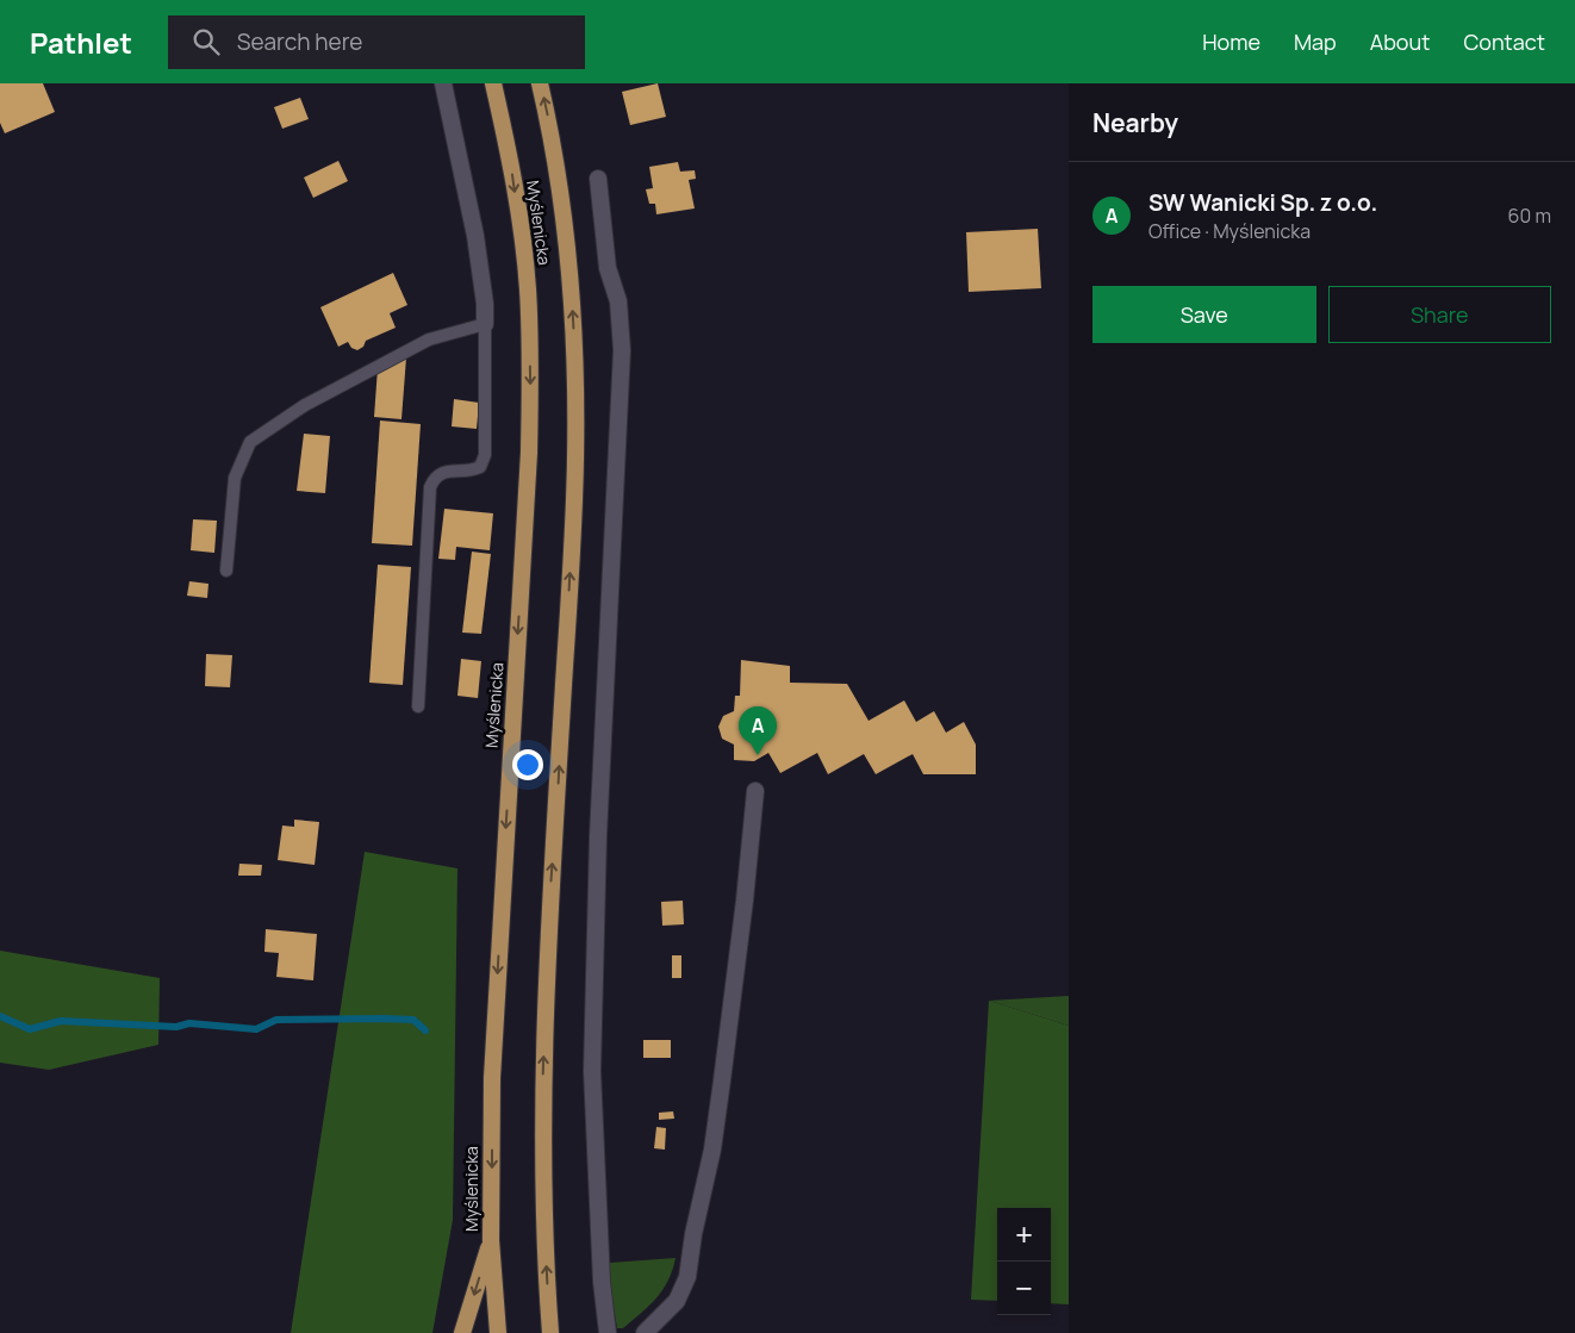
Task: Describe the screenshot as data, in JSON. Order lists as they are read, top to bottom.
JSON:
{
  "streets": {
    "highway": ["Myślenicka"]
  },
  "page": {
    "header": "Pathlet",
    "search": "Search here",
    "nav": [
      "Home",
      "Map",
      "About",
      "Contact"
    ],
    "heading": "Nearby",
    "list": [
      {
        "mark": "A",
        "name": "SW Wanicki Sp. z o.o.",
        "note": "Office · Myślenicka",
        "value": "60 m"
      }
    ],
    "buttons": ["Save", "Share"],
    "pins": "A",
    "map_buttons": ["+", "−"]
  }
}
